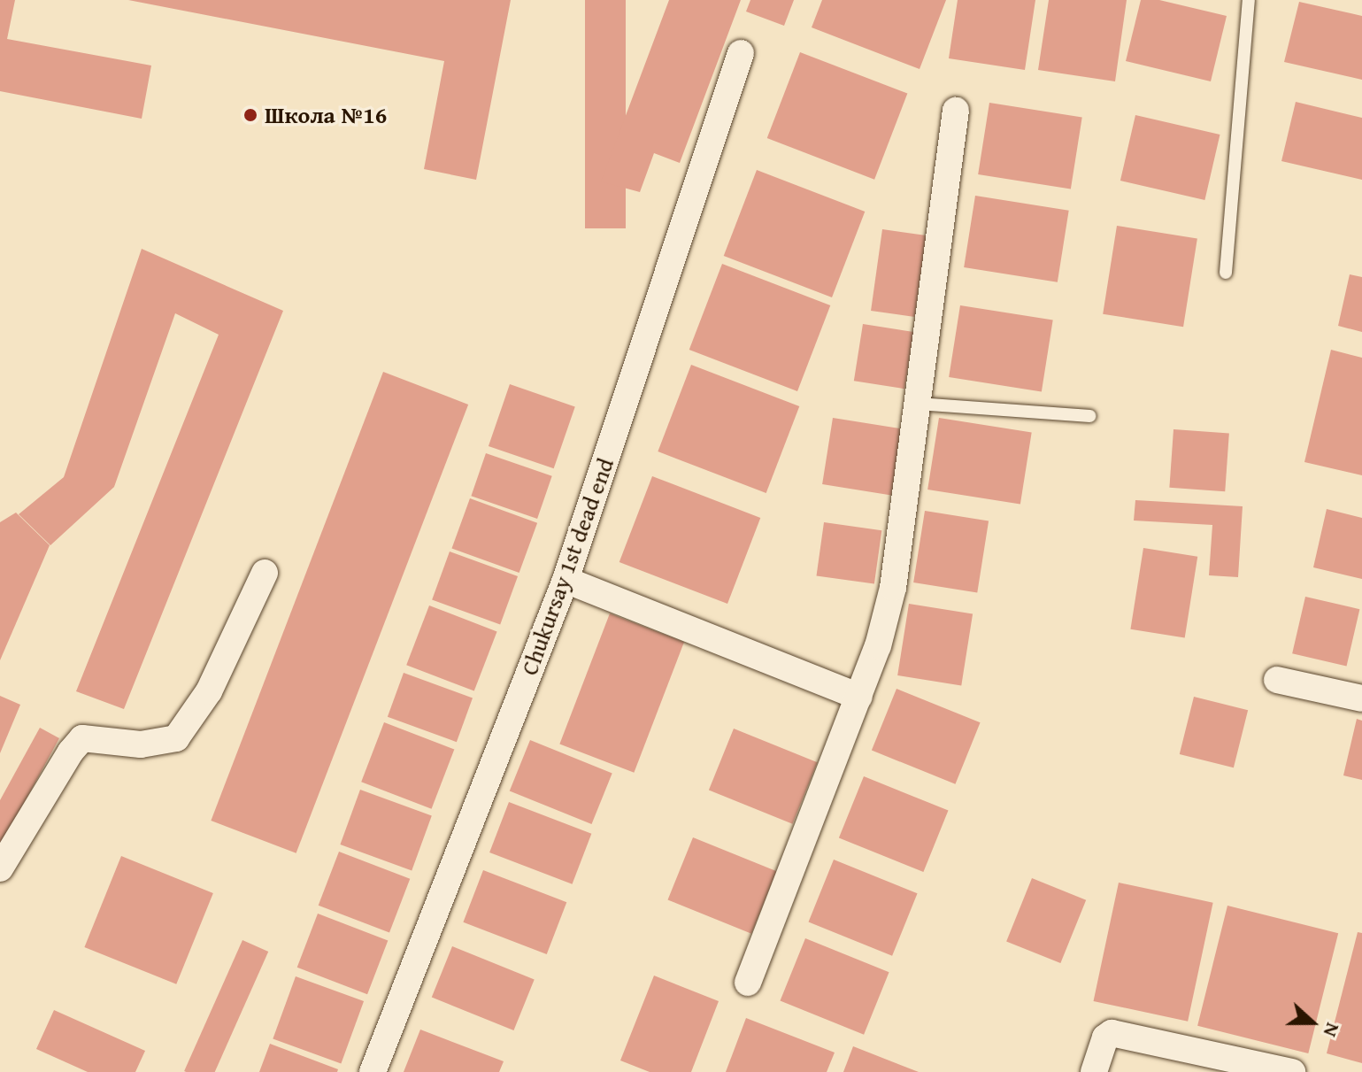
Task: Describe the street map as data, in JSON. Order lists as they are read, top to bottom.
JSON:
{
  "streets": {
    "street": ["Chukursay 1st dead end"]
  },
  "places": ["Школа №16"],
  "north": "right"
}
